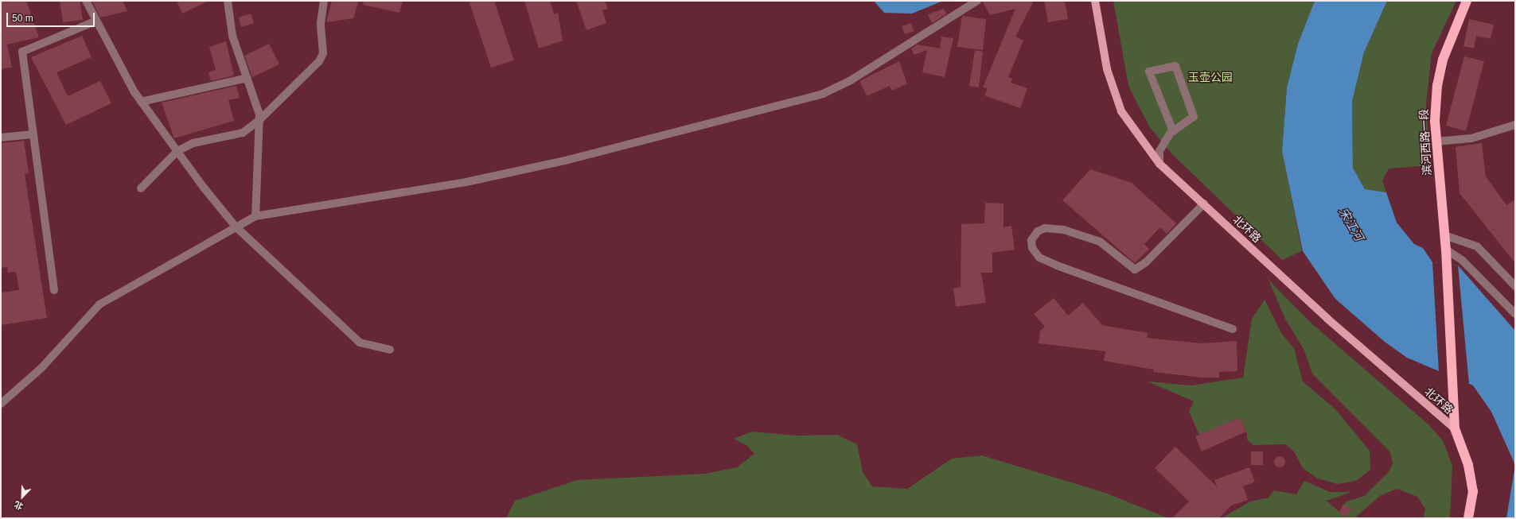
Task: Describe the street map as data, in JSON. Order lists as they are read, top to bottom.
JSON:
{
  "streets": {
    "highway": ["滨河西路一段"],
    "main road": ["北环路"]
  },
  "crossings": [
    ["滨河西路一段", "北环路"]
  ],
  "water": ["宋江河"],
  "parks": ["玉壶公园"],
  "scale_bar": "50 m",
  "north": "bottom left"
}
